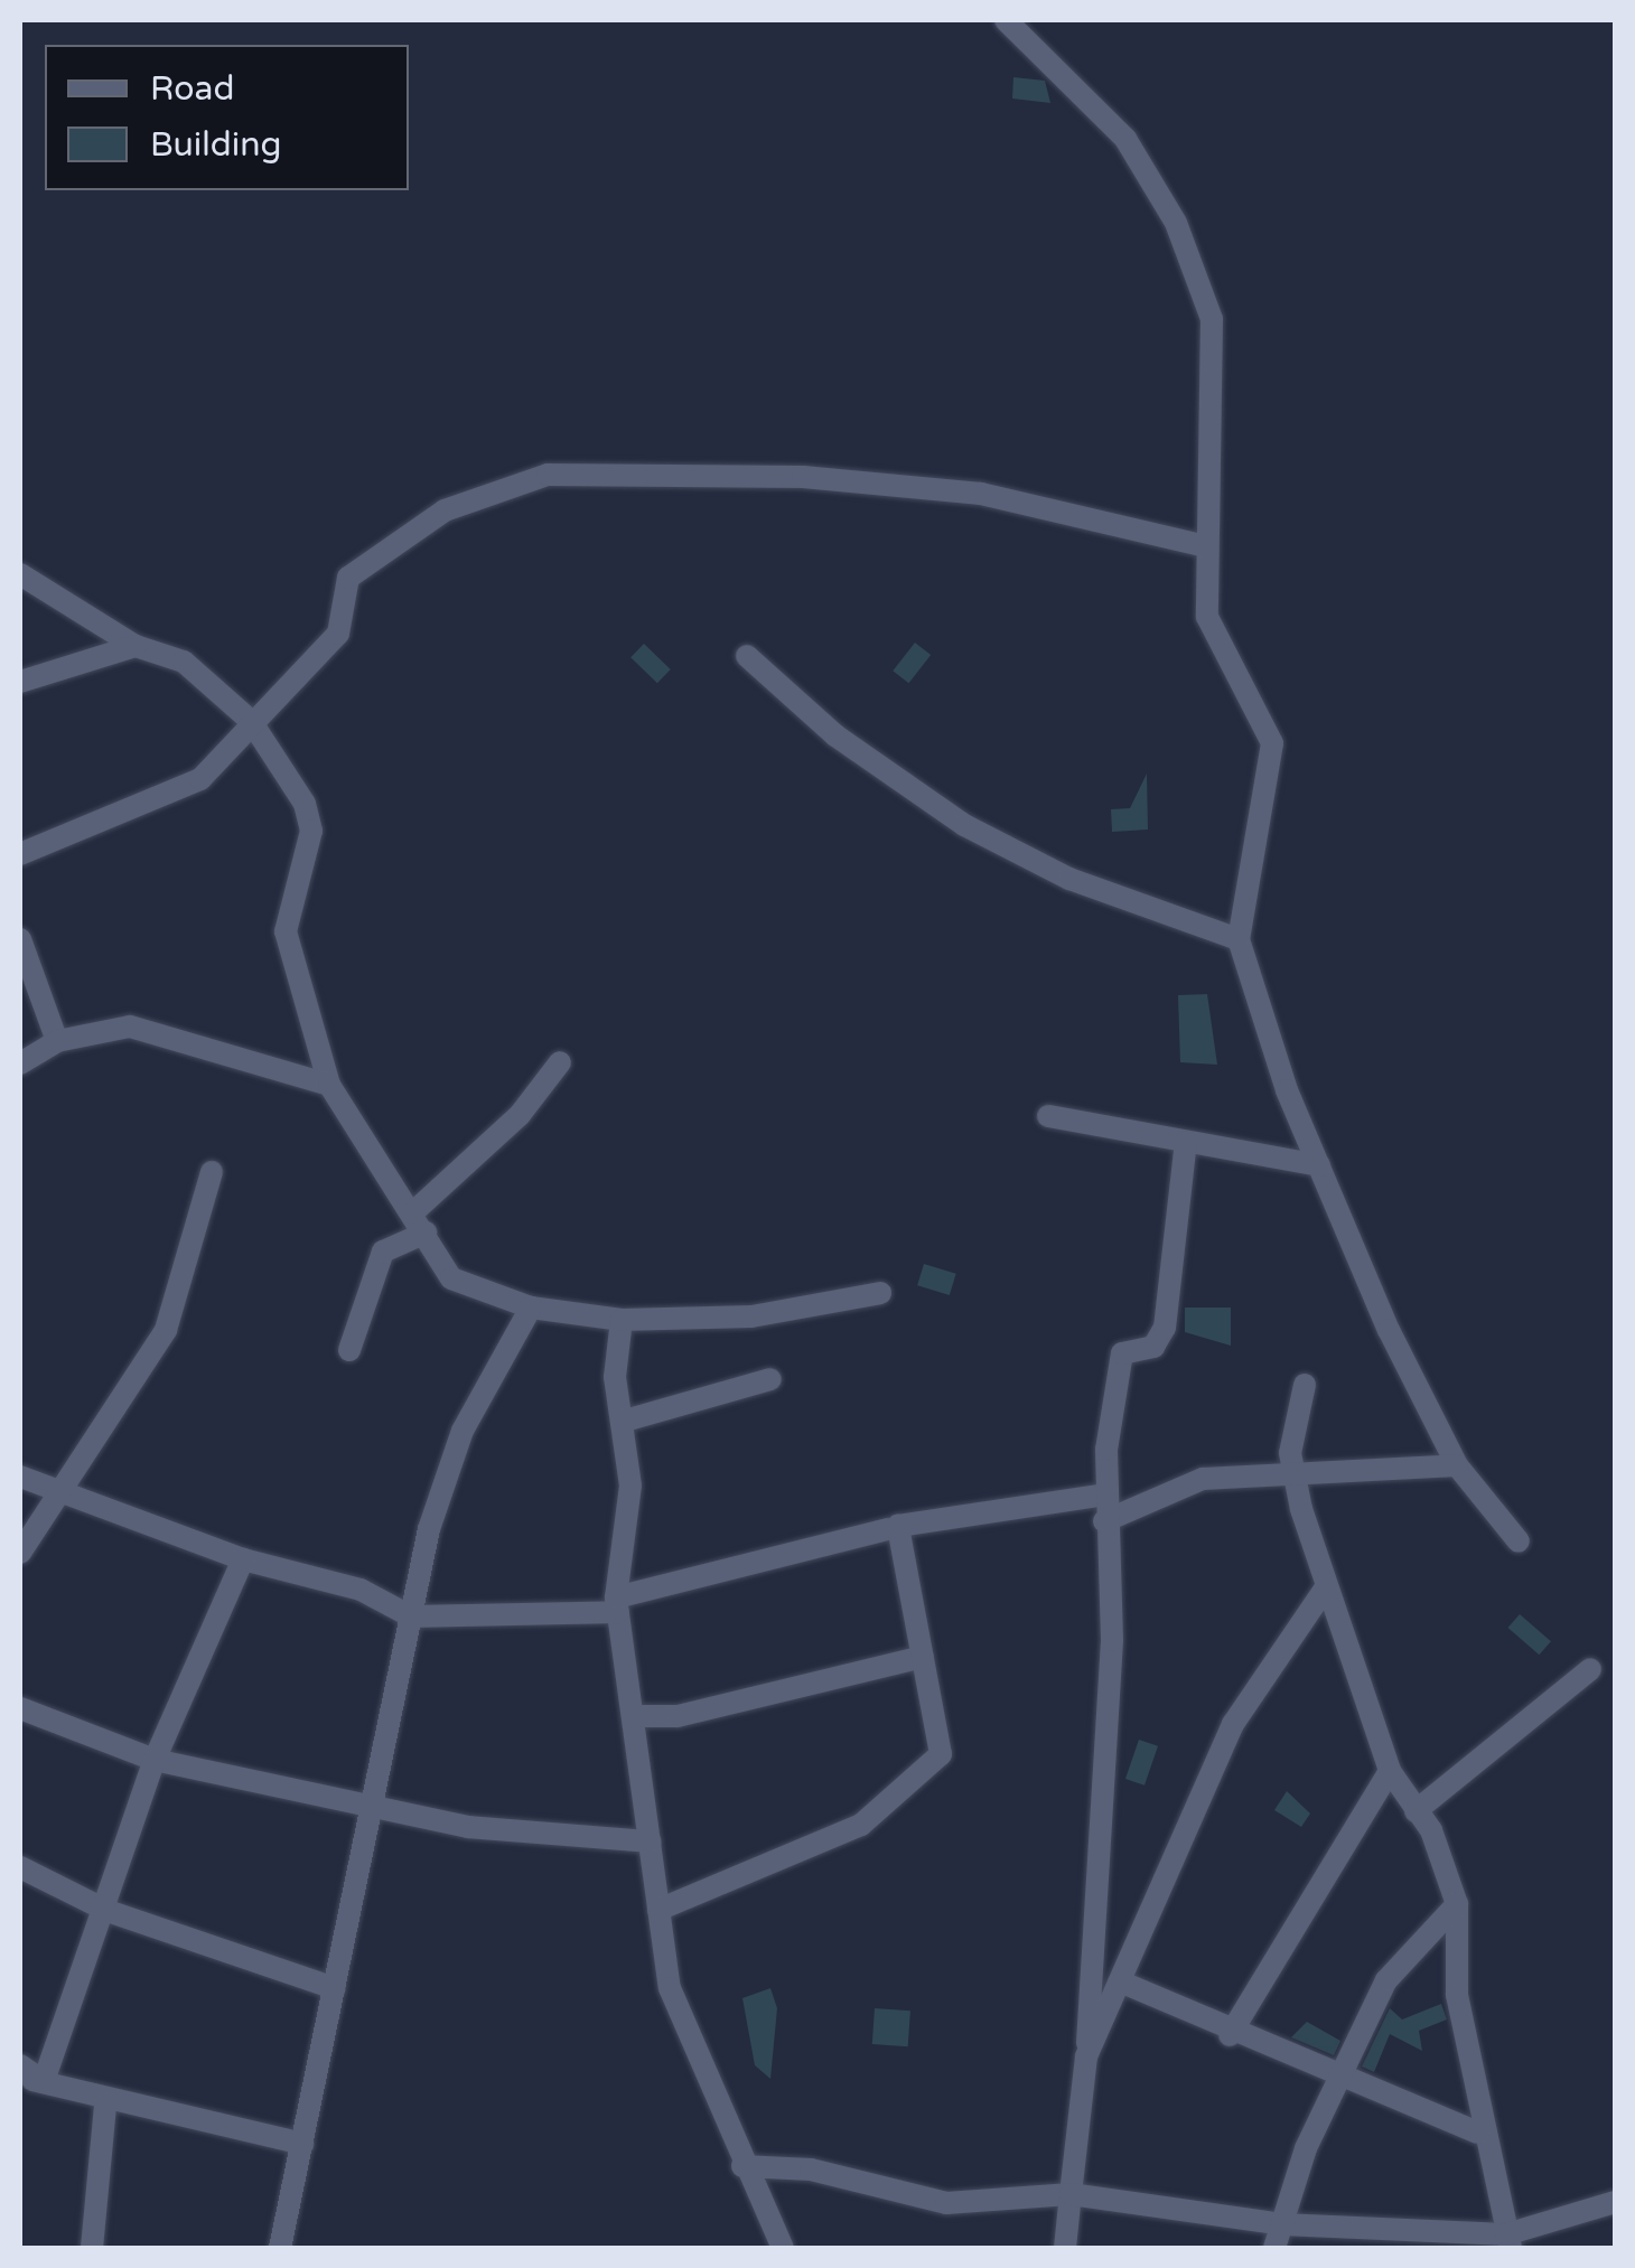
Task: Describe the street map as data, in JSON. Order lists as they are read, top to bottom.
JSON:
{
  "legend": ["Road", "Building"]
}
